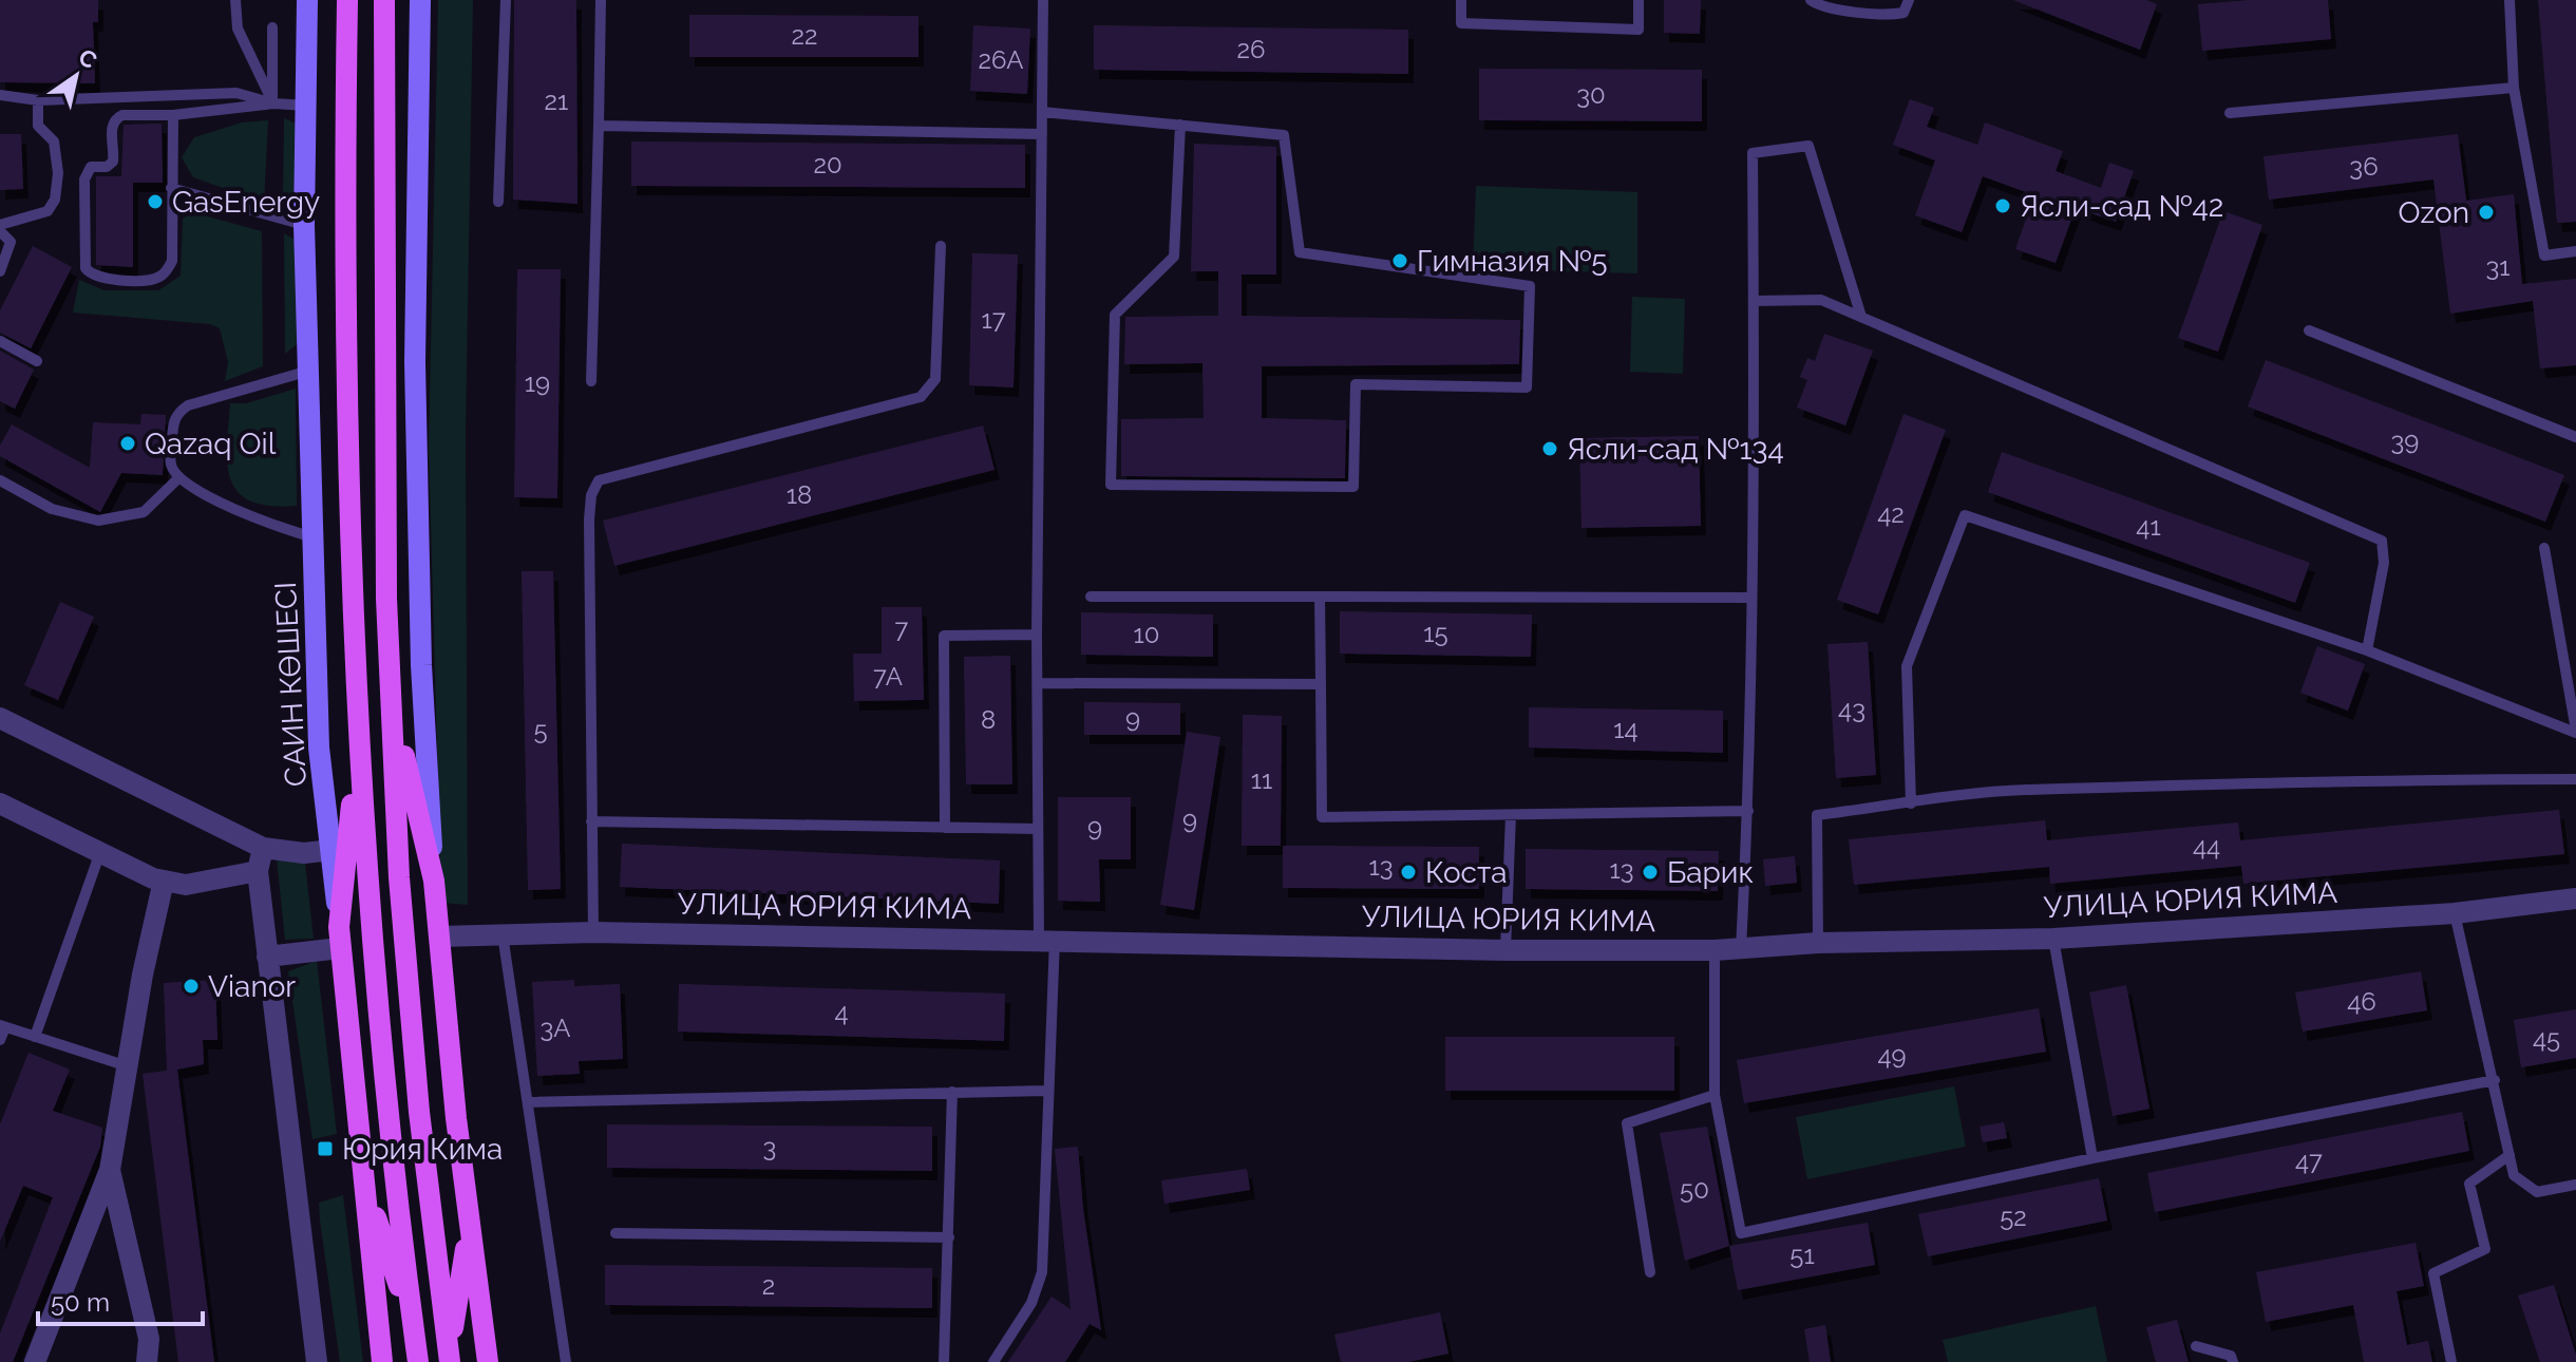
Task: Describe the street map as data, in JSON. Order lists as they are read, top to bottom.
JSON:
{
  "streets": {
    "main road": ["САИН КӨШЕСІ"],
    "street": ["УЛИЦА ЮРИЯ КИМА"]
  },
  "places": {
    "other": [
      "GasEnergy",
      "Ясли-сад №42",
      "Ozon",
      "Гимназия №5",
      "Qazaq Oil",
      "Ясли-сад №134",
      "Коста",
      "Барик",
      "Vianor"
    ],
    "transit": ["Юрия Кима"]
  },
  "house_numbers": [
    "22",
    "26",
    "26А",
    "30",
    "21",
    "20",
    "36",
    "31",
    "17",
    "19",
    "39",
    "18",
    "42",
    "41",
    "7",
    "15",
    "10",
    "7А",
    "43",
    "9",
    "8",
    "14",
    "5",
    "11",
    "9",
    "9",
    "44",
    "13",
    "13",
    "46",
    "4",
    "3А",
    "45",
    "49",
    "3",
    "47",
    "50",
    "52",
    "51",
    "2"
  ],
  "scale_bar": "50 m",
  "north": "top right"
}
